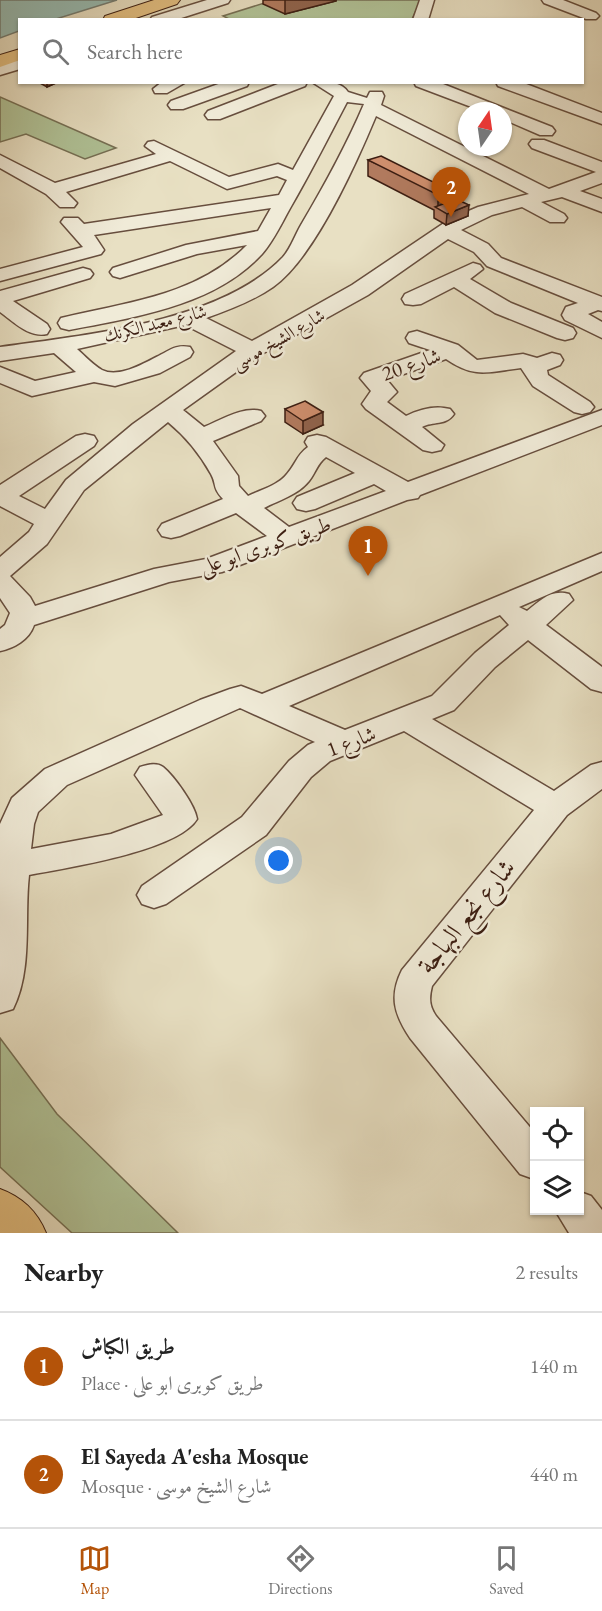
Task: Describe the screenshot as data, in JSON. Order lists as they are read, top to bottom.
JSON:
{
  "streets": {
    "street": [
      "شارع معبد الكرنك",
      "شارع الشيخ موسى",
      "شارع 20",
      "طريق كوبرى ابو على",
      "شارع 1",
      "شارع نجع البهاجة"
    ]
  },
  "north": "top",
  "page": {
    "search": "Search here",
    "pins": ["2", "1"],
    "heading": ["Nearby", "2 results"],
    "list": [
      {
        "mark": "1",
        "name": "طريق الكباش",
        "note": "Place · طريق كوبرى ابو على",
        "value": "140 m"
      },
      {
        "mark": "2",
        "name": "El Sayeda A'esha Mosque",
        "note": "Mosque · شارع الشيخ موسى",
        "value": "440 m"
      }
    ],
    "nav": ["Map", "Directions", "Saved"]
  }
}
